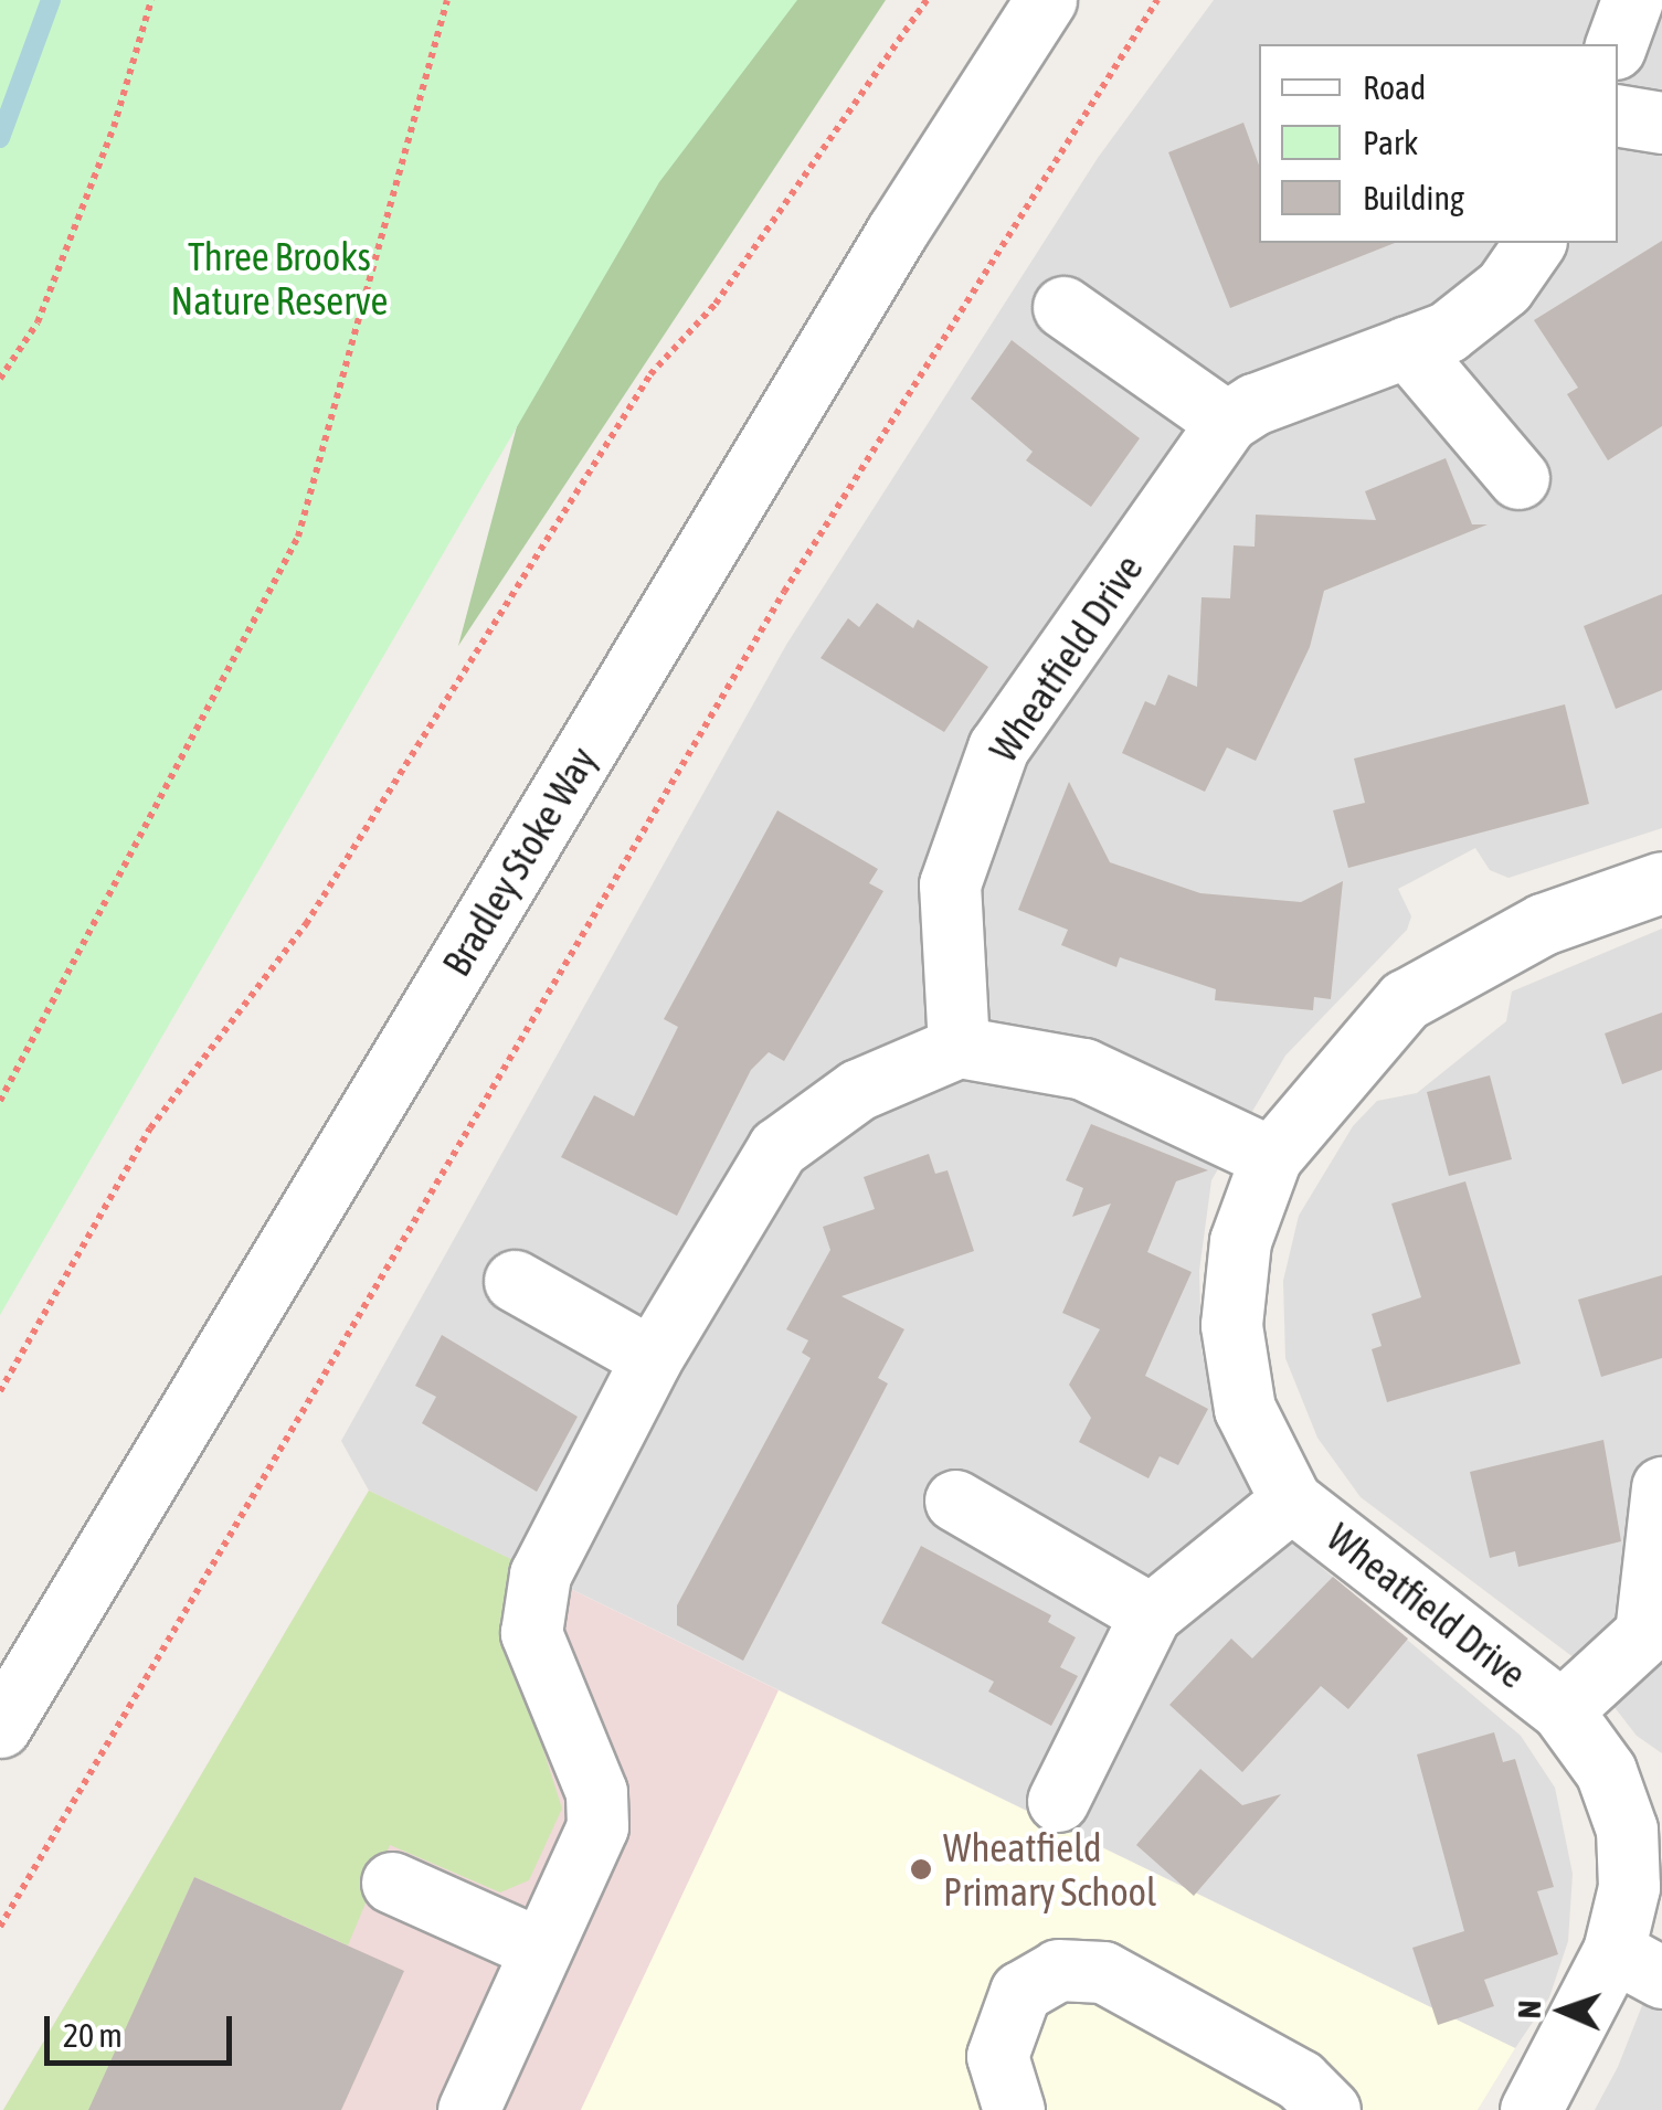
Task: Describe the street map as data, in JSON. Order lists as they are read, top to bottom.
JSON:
{
  "streets": {
    "street": ["Wheatfield Drive", "Bradley Stoke Way"]
  },
  "parks": ["Three Brooks Nature Reserve"],
  "places": ["Wheatfield Primary School"],
  "legend": ["Road", "Park", "Building"],
  "scale_bar": "20 m",
  "north": "left"
}
